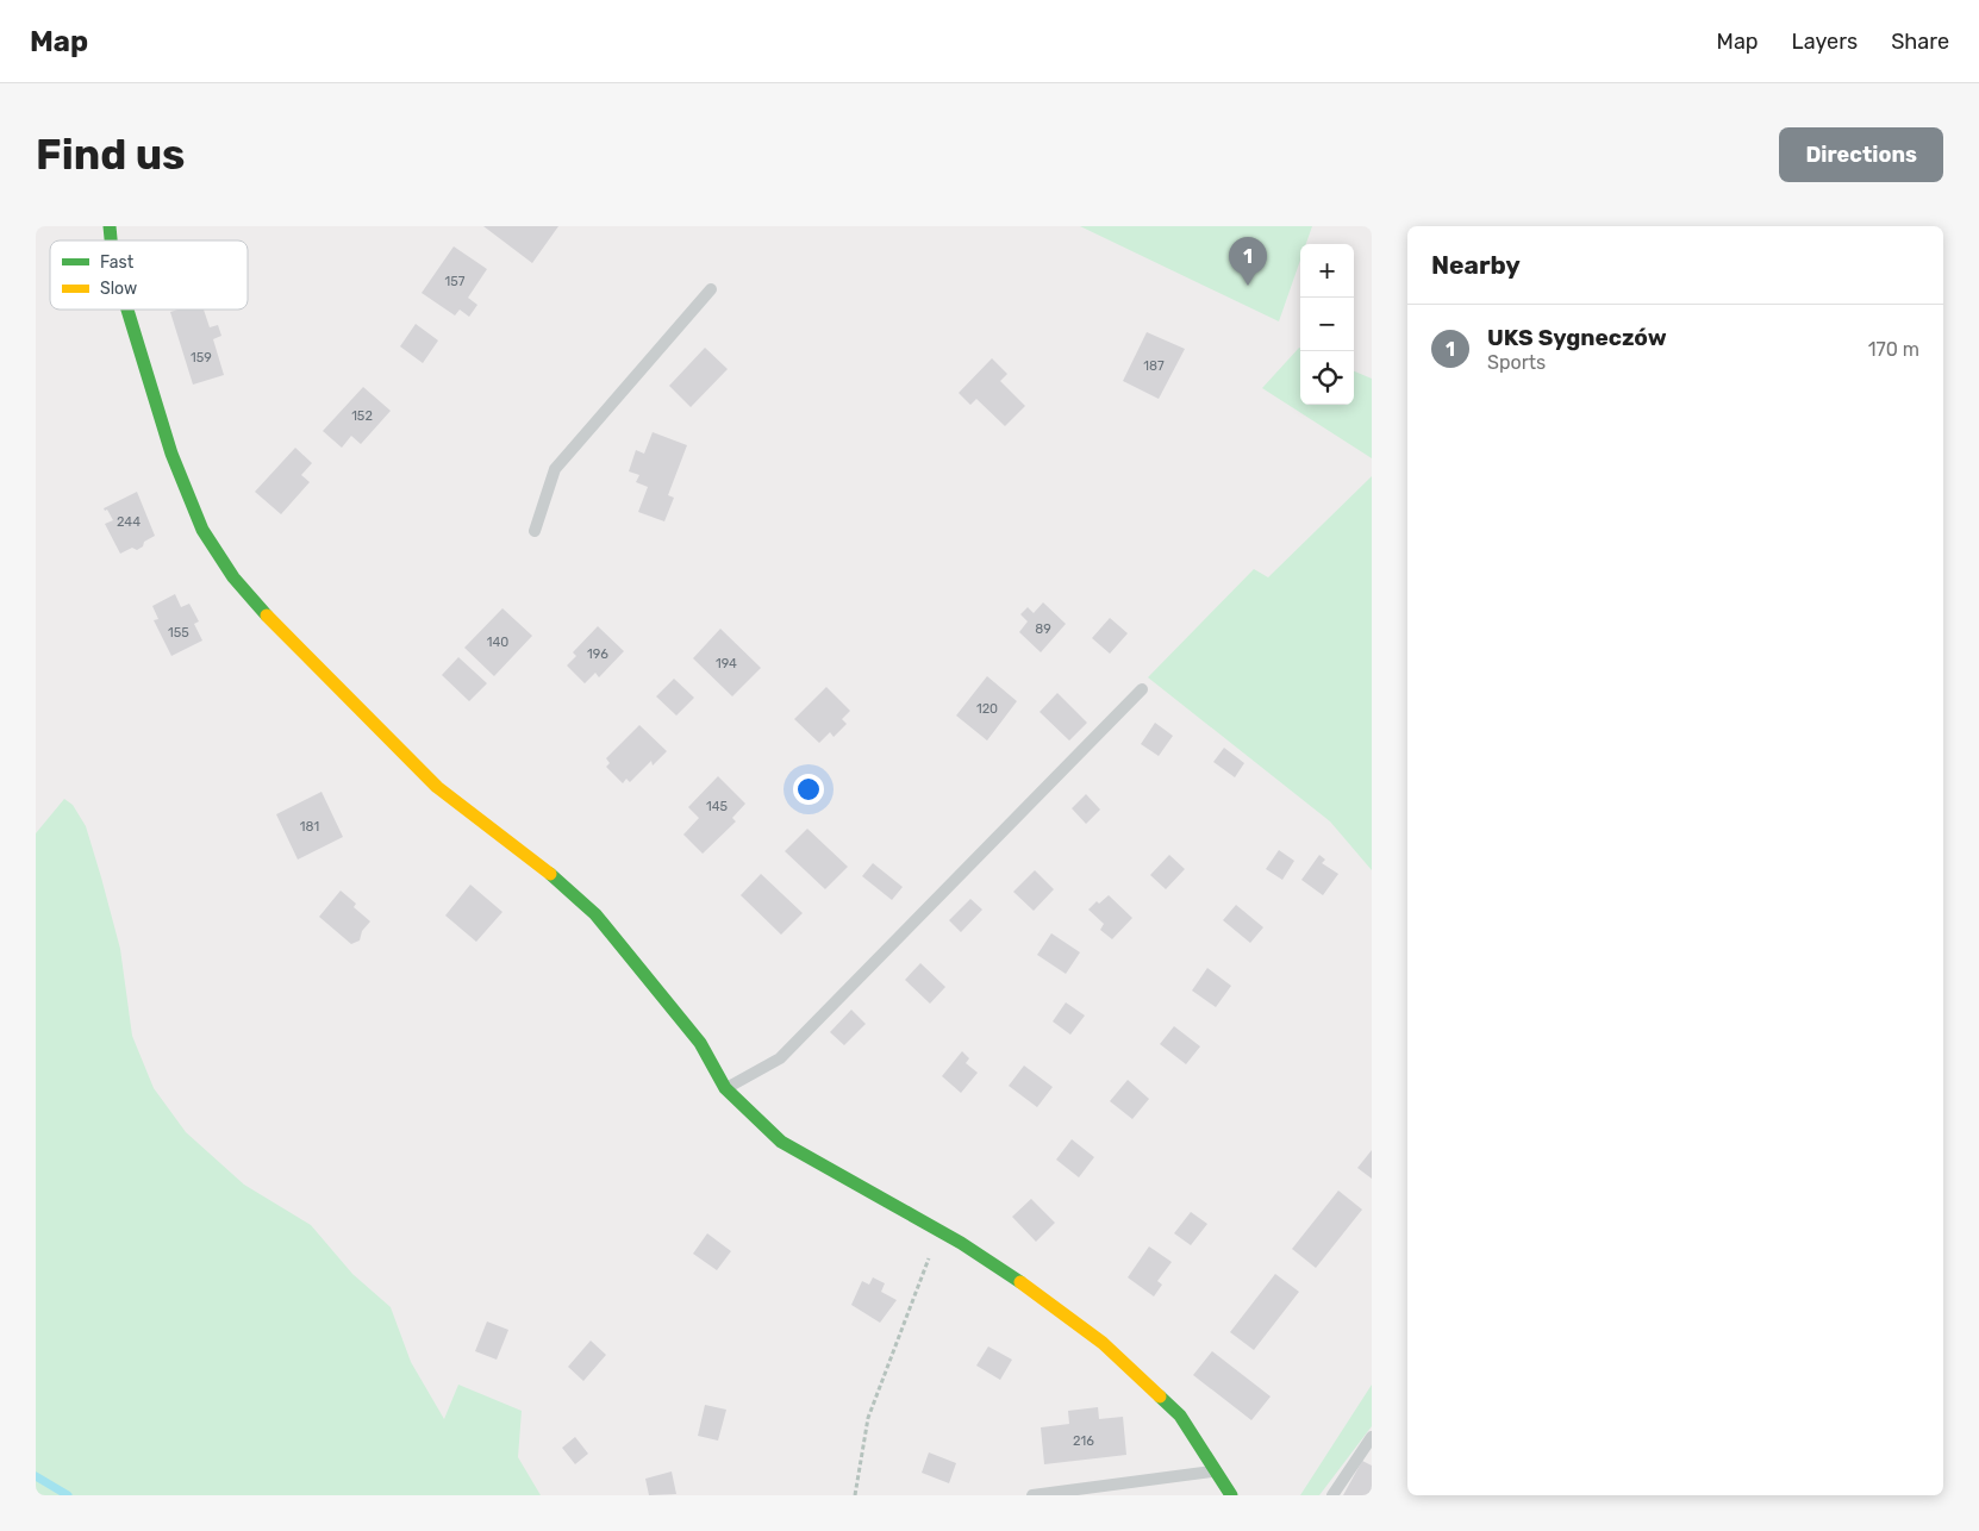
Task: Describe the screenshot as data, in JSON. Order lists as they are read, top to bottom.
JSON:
{
  "house_numbers": [
    "157",
    "159",
    "187",
    "152",
    "244",
    "89",
    "155",
    "140",
    "196",
    "194",
    "120",
    "145",
    "181",
    "216"
  ],
  "legend": ["Fast", "Slow"],
  "page": {
    "header": "Map",
    "nav": ["Map", "Layers", "Share"],
    "buttons": "Directions",
    "title": "Find us",
    "heading": "Nearby",
    "pins": "1",
    "map_buttons": ["+", "−"],
    "list": [
      {
        "mark": "1",
        "name": "UKS Sygneczów",
        "note": "Sports",
        "value": "170 m"
      }
    ]
  }
}
